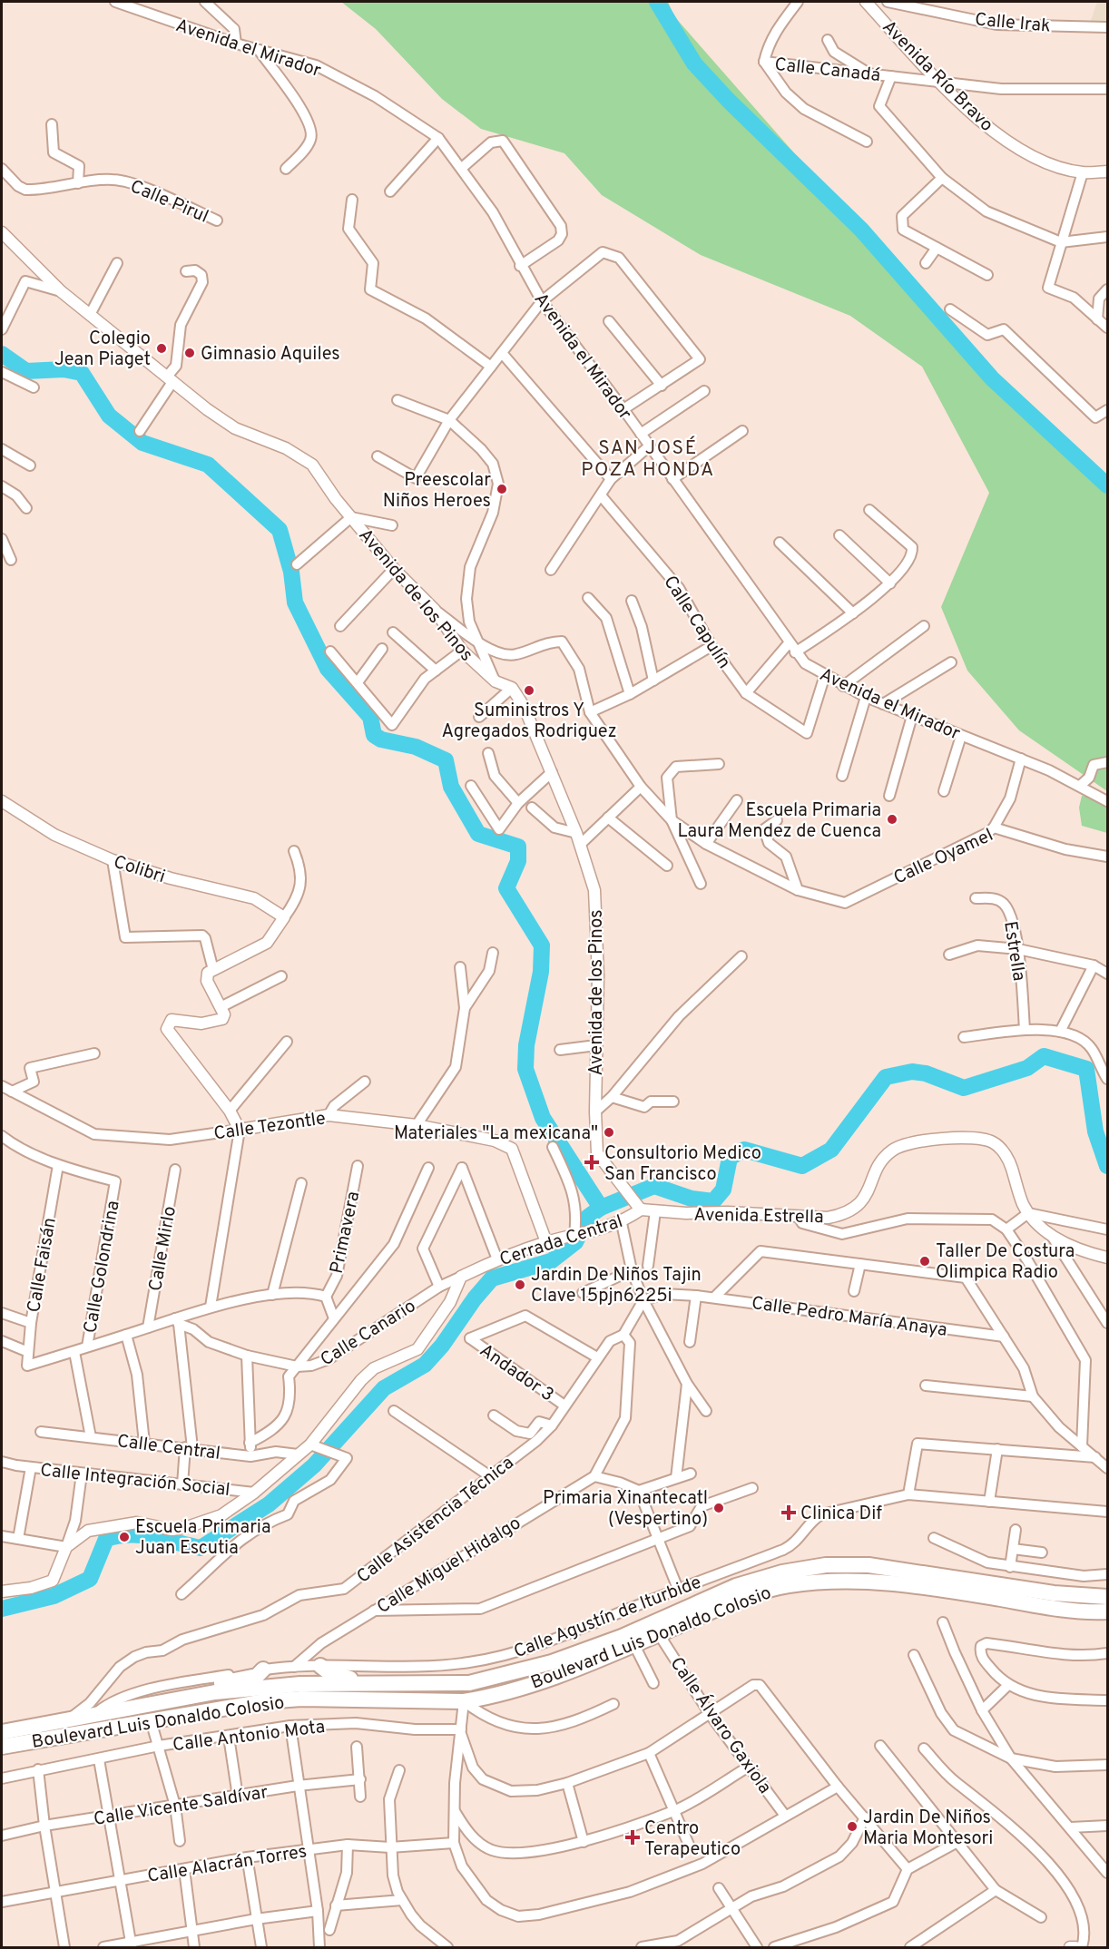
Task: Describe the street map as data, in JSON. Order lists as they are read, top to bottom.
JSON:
{
  "streets": {
    "highway": ["Boulevard Luis Donaldo Colosio"],
    "street": [
      "Calle Irak",
      "Avenida el Mirador",
      "Calle Canadá",
      "Avenida Río Bravo",
      "Calle Pirul",
      "Avenida de los Pinos",
      "Calle Capulín",
      "Calle Oyamel",
      "Colibri",
      "Estrella",
      "Calle Tezontle",
      "Avenida Estrella",
      "Primavera",
      "Cerrada Central",
      "Calle Mirlo",
      "Calle Faisán",
      "Calle Golondrina",
      "Calle Pedro María Anaya",
      "Calle Canario",
      "Andador 3",
      "Calle Central",
      "Calle Integración Social",
      "Calle Asistencia Técnica",
      "Calle Miguel Hidalgo",
      "Calle Agustín de Iturbide",
      "Calle Álvaro Gaxiola",
      "Calle Antonio Mota",
      "Calle Vicente Saldívar",
      "Calle Alacrán Torres"
    ]
  },
  "crossings": [
    ["Avenida el Mirador", "Calle Capulín"],
    ["Calle Canadá", "Avenida Río Bravo"],
    ["Avenida de los Pinos", "Avenida Estrella"],
    ["Avenida de los Pinos", "Cerrada Central"],
    ["Calle Tezontle", "Cerrada Central"],
    ["Avenida Estrella", "Cerrada Central"],
    ["Cerrada Central", "Calle Canario"],
    ["Calle Faisán", "Calle Golondrina"],
    ["Andador 3", "Calle Asistencia Técnica"],
    ["Calle Asistencia Técnica", "Boulevard Luis Donaldo Colosio"],
    ["Calle Miguel Hidalgo", "Calle Agustín de Iturbide"],
    ["Calle Agustín de Iturbide", "Boulevard Luis Donaldo Colosio"],
    ["Boulevard Luis Donaldo Colosio", "Calle Álvaro Gaxiola"]
  ],
  "districts": ["SAN JOSÉ POZA HONDA"],
  "places": {
    "other": [
      "Colegio Jean Piaget",
      "Gimnasio Aquiles",
      "Preescolar Niños Heroes",
      "Suministros Y Agregados Rodriguez",
      "Escuela Primaria Laura Mendez de Cuenca",
      "Materiales \"La mexicana\"",
      "Taller De Costura Olimpica Radio",
      "Jardin De Niños Tajin Clave 15pjn6225i",
      "Primaria Xinantecatl (Vespertino)",
      "Escuela Primaria Juan Escutia",
      "Jardin De Niños Maria Montesori"
    ],
    "health": ["Consultorio Medico San Francisco", "Clinica Dif", "Centro Terapeutico"]
  }
}
